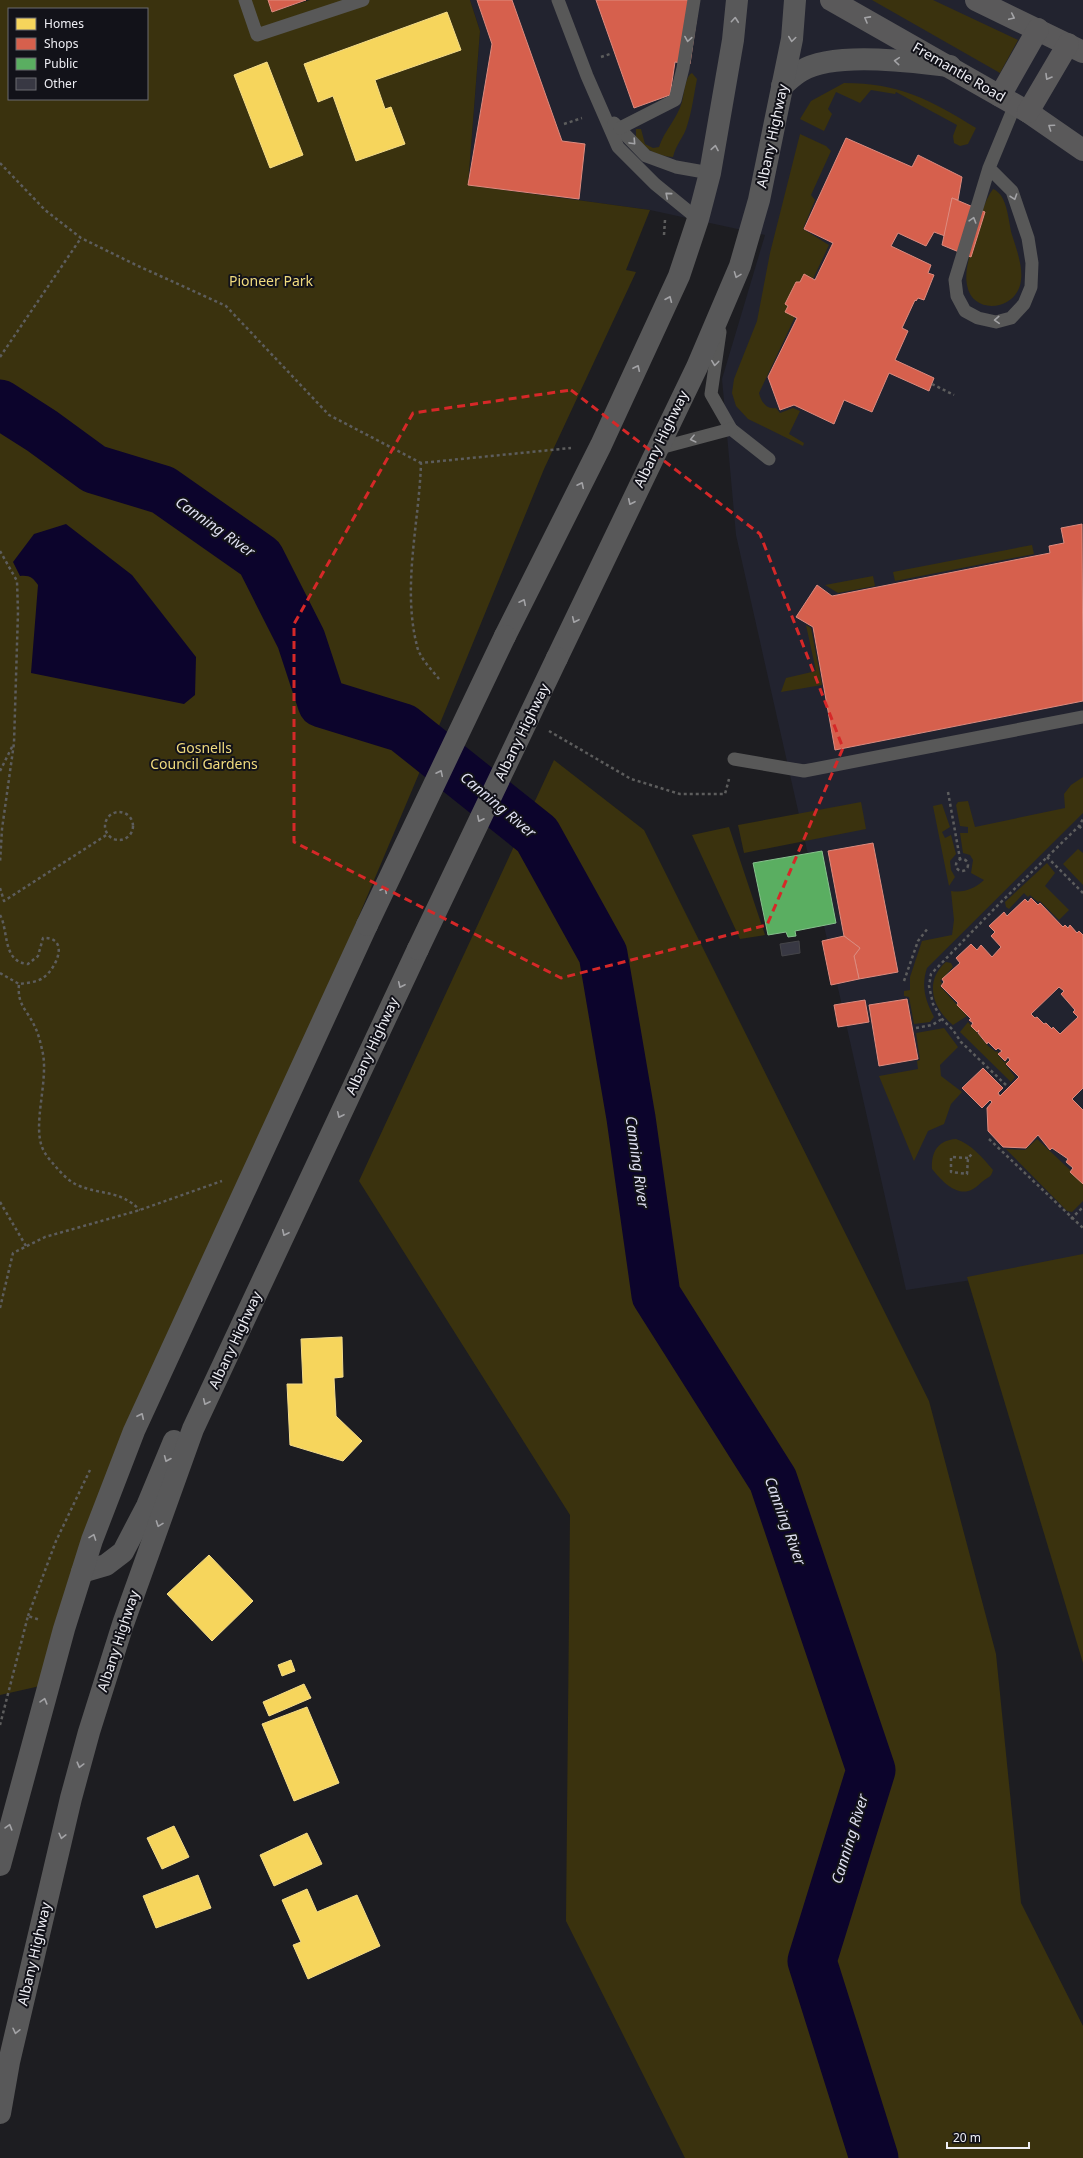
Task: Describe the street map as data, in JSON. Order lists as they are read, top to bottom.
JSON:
{
  "streets": {
    "highway": ["Albany Highway"],
    "main road": ["Fremantle Road"]
  },
  "one_way": ["Fremantle Road"],
  "water": ["Canning River"],
  "parks": ["Pioneer Park", "Gosnells Council Gardens"],
  "legend": [
    "Homes",
    "Shops",
    "Public",
    "Other"
  ],
  "scale_bar": "20 m"
}
